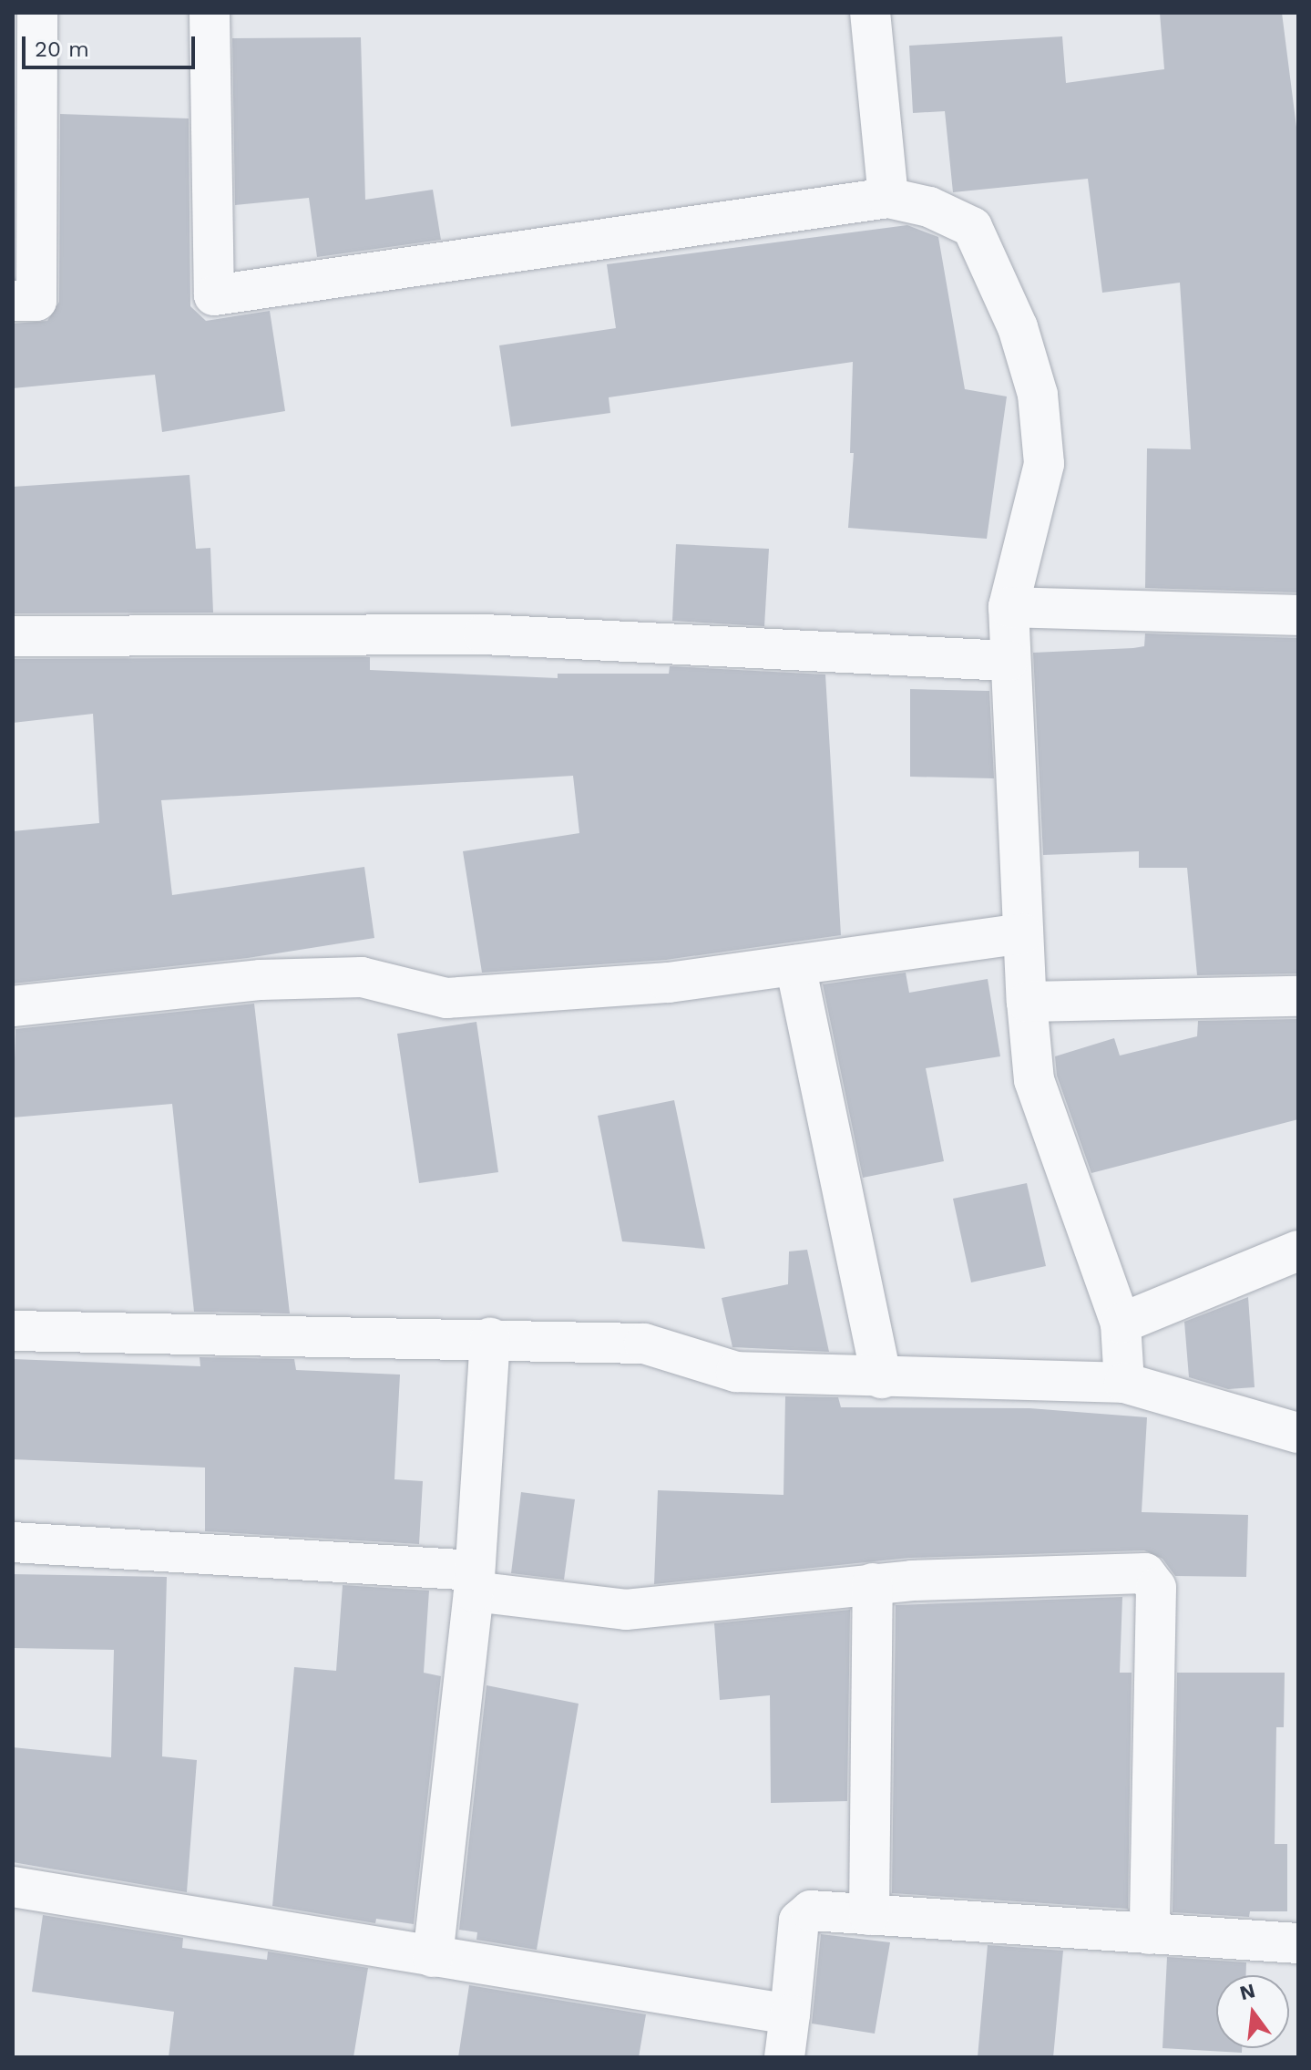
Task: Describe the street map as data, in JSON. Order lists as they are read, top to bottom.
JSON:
{
  "scale_bar": "20 m",
  "north": "top"
}
